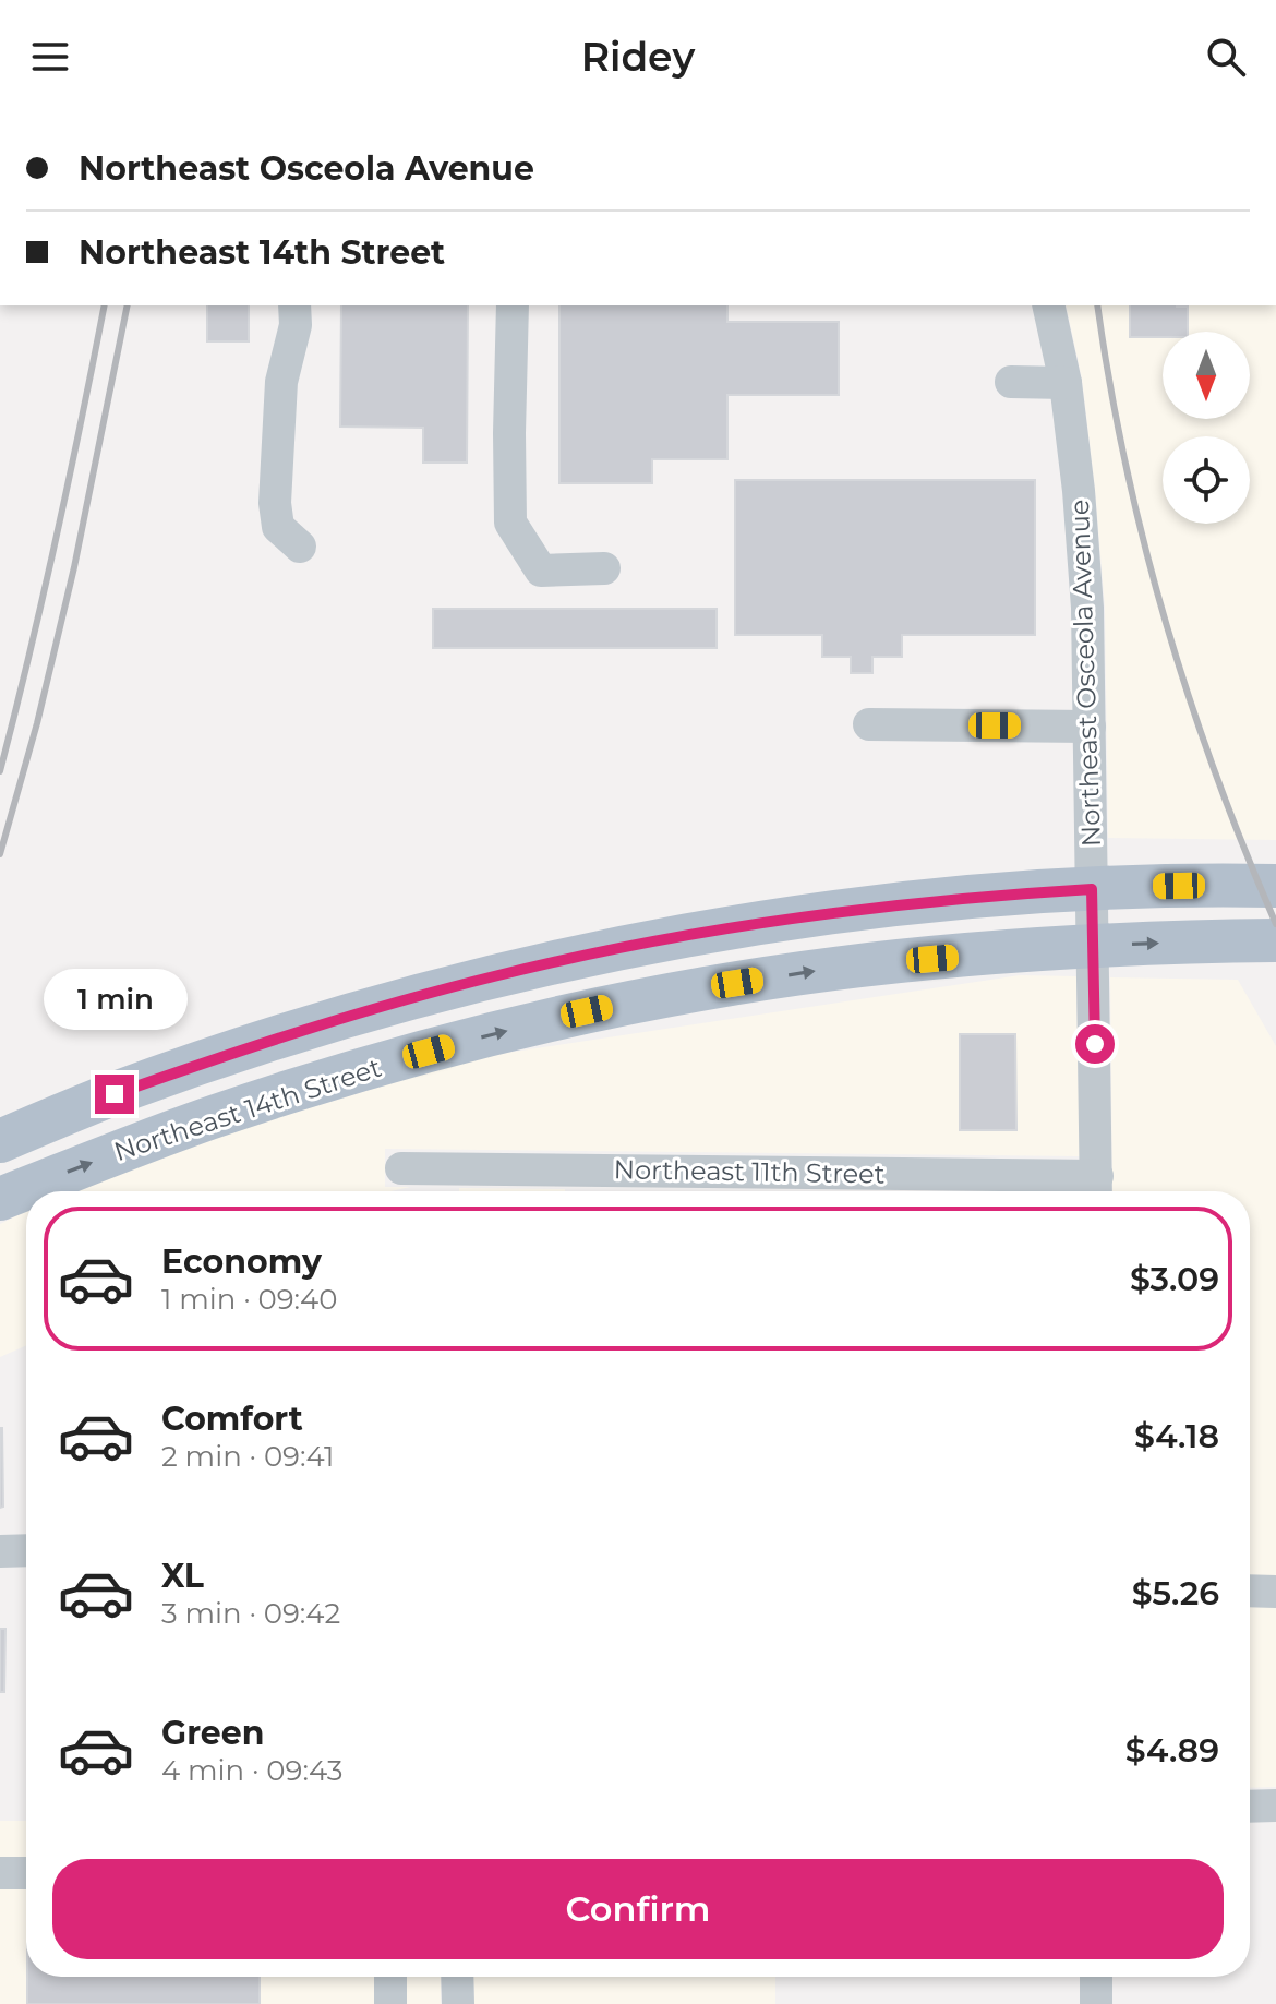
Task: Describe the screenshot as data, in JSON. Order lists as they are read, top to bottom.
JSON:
{
  "streets": {
    "main road": ["Northeast 14th Street"],
    "street": ["Northeast Osceola Avenue", "Northeast 11th Street"]
  },
  "crossings": [
    ["Northeast Osceola Avenue", "Northeast 14th Street"],
    ["Northeast Osceola Avenue", "Northeast 11th Street"]
  ],
  "north": "bottom",
  "page": {
    "header": "Ridey",
    "banner": ["Northeast Osceola Avenue", "Northeast 14th Street"],
    "bubble": "1 min",
    "list": [
      {
        "name": "Economy",
        "note": "1 min · 09:40",
        "value": "$3.09"
      },
      {
        "name": "Comfort",
        "note": "2 min · 09:41",
        "value": "$4.18"
      },
      {
        "name": "XL",
        "note": "3 min · 09:42",
        "value": "$5.26"
      },
      {
        "name": "Green",
        "note": "4 min · 09:43",
        "value": "$4.89"
      }
    ],
    "buttons": "Confirm"
  }
}
